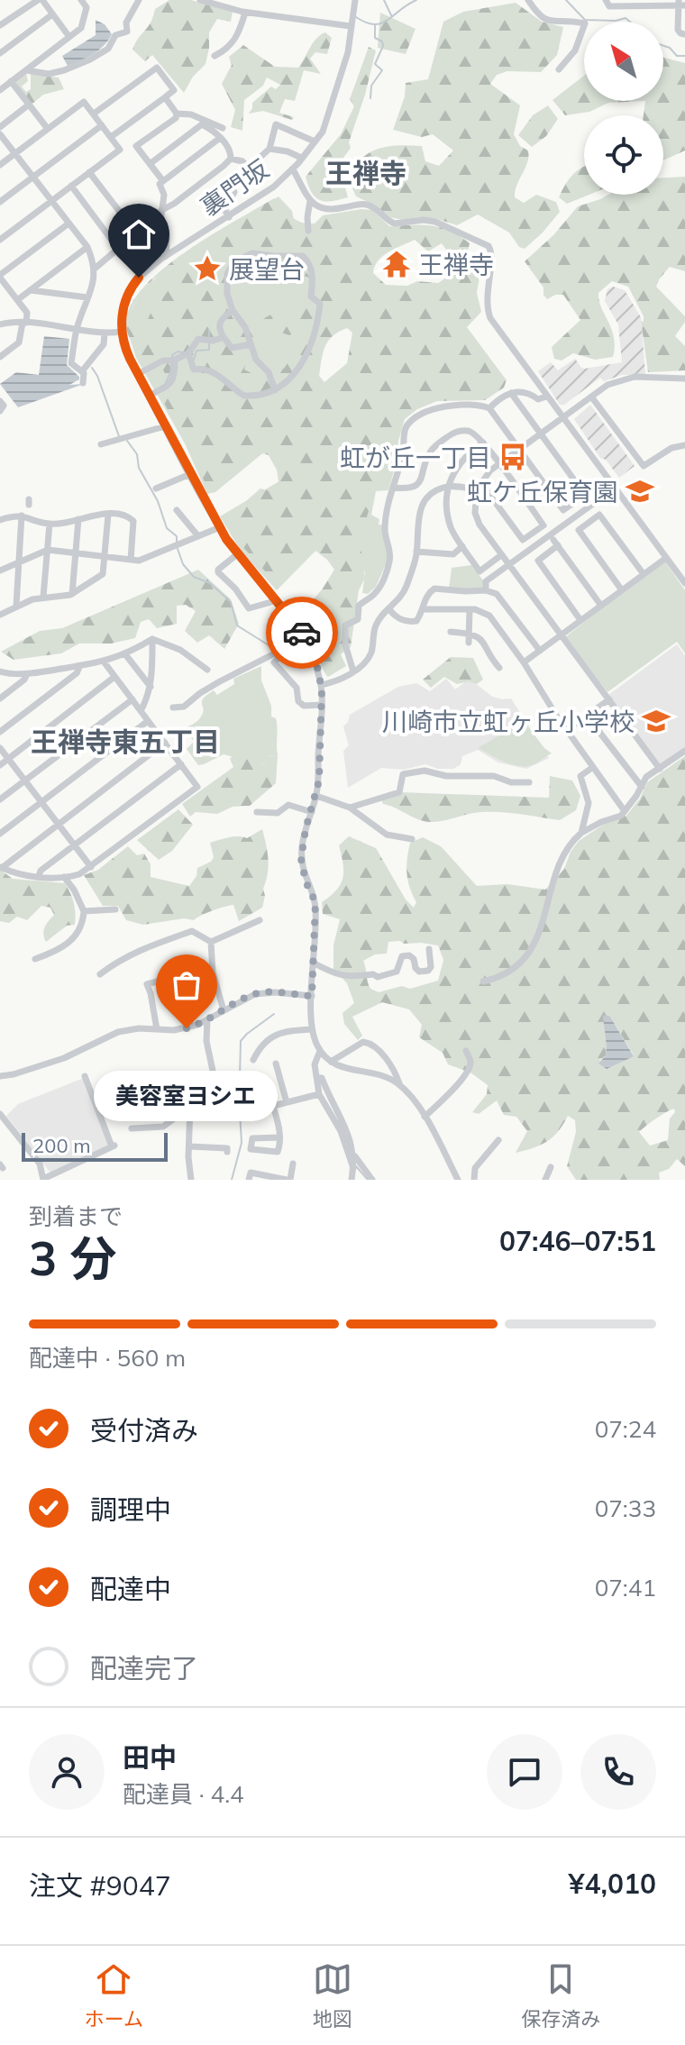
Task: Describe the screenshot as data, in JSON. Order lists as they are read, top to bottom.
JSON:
{
  "streets": {
    "street": ["裏門坂"]
  },
  "districts": ["王禅寺", "王禅寺東五丁目"],
  "places": {
    "temple": ["王禅寺"],
    "place": ["展望台"],
    "bus stop": ["虹が丘一丁目"],
    "school or university": ["虹ケ丘保育園", "川崎市立虹ヶ丘小学校"],
    "other": ["美容室ヨシエ"]
  },
  "scale_bar": "200 m",
  "north": "top left",
  "page": {
    "bubble": "美容室ヨシエ",
    "scale": "200 m",
    "heading": ["3 分", "到着まで", "07:46–07:51"],
    "panel": [
      "田中",
      "配達員 · 4.4",
      "注文 #9047",
      "¥4,010"
    ],
    "bar": "配達中 · 560 m",
    "list": [
      ["受付済み", "07:24"],
      ["調理中", "07:33"],
      ["配達中", "07:41"],
      "配達完了"
    ],
    "tabs": ["ホーム", "地図", "保存済み"]
  }
}
